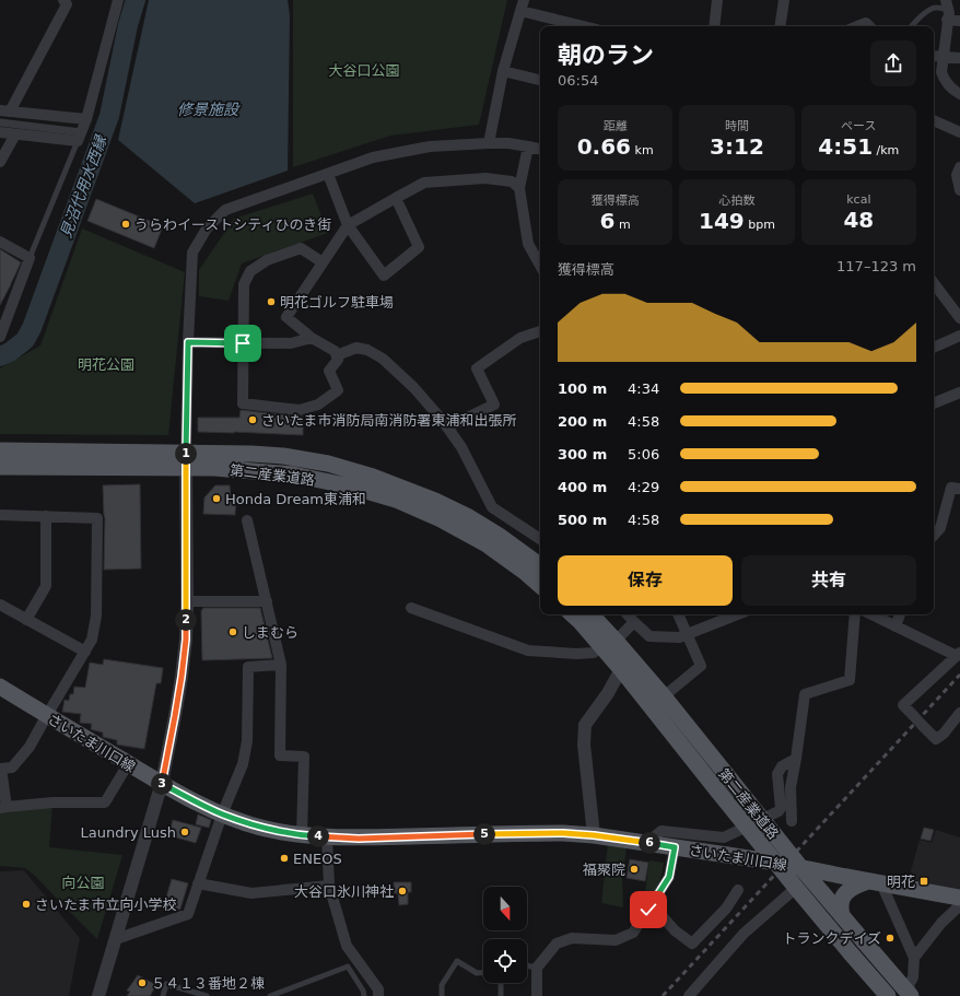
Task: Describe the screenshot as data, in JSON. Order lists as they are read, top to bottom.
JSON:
{
  "streets": {
    "main road": ["第二産業道路", "さいたま川口線"]
  },
  "crossings": [
    ["第二産業道路", "さいたま川口線"]
  ],
  "water": ["修景施設", "見沼代用水西縁"],
  "parks": ["大谷口公園", "明花公園", "向公園"],
  "places": {
    "other": [
      "うらわイーストシティひのき街",
      "明花ゴルフ駐車場",
      "さいたま市消防局南消防署東浦和出張所",
      "Honda Dream東浦和",
      "しまむら",
      "Laundry Lush",
      "ENEOS",
      "福聚院",
      "大谷口氷川神社",
      "さいたま市立向小学校",
      "トランクデイズ",
      "５４１３番地２棟"
    ],
    "transit": ["明花"]
  },
  "north": "bottom",
  "page": {
    "heading": ["朝のラン", "06:54"],
    "stats": [
      ["距離", "0.66 km"],
      ["時間", "3:12"],
      ["ペース", "4:51 /km"],
      ["獲得標高", "6 m"],
      ["心拍数", "149 bpm"],
      ["kcal", "48"]
    ],
    "chart": ["獲得標高", "117–123 m"],
    "list": [
      {
        "name": "100 m",
        "note": "4:34"
      },
      {
        "name": "200 m",
        "note": "4:58"
      },
      {
        "name": "300 m",
        "note": "5:06"
      },
      {
        "name": "400 m",
        "note": "4:29"
      },
      {
        "name": "500 m",
        "note": "4:58"
      }
    ],
    "pins": [
      "1",
      "2",
      "3",
      "5",
      "4",
      "6"
    ],
    "buttons": ["保存", "共有"]
  }
}
